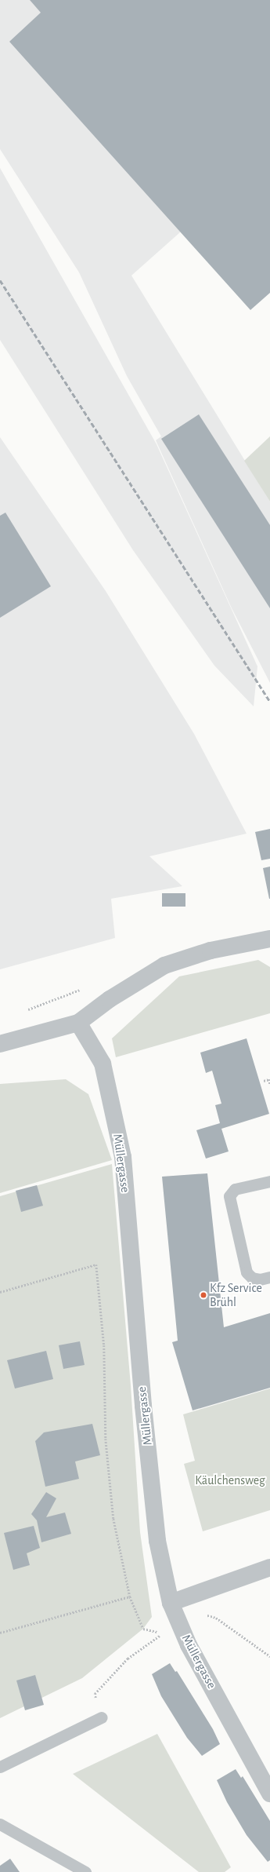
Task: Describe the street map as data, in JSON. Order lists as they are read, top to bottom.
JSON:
{
  "streets": {
    "street": ["Müllergasse"]
  },
  "parks": ["Käulchensweg"],
  "places": ["Kfz Service Brühl"]
}
